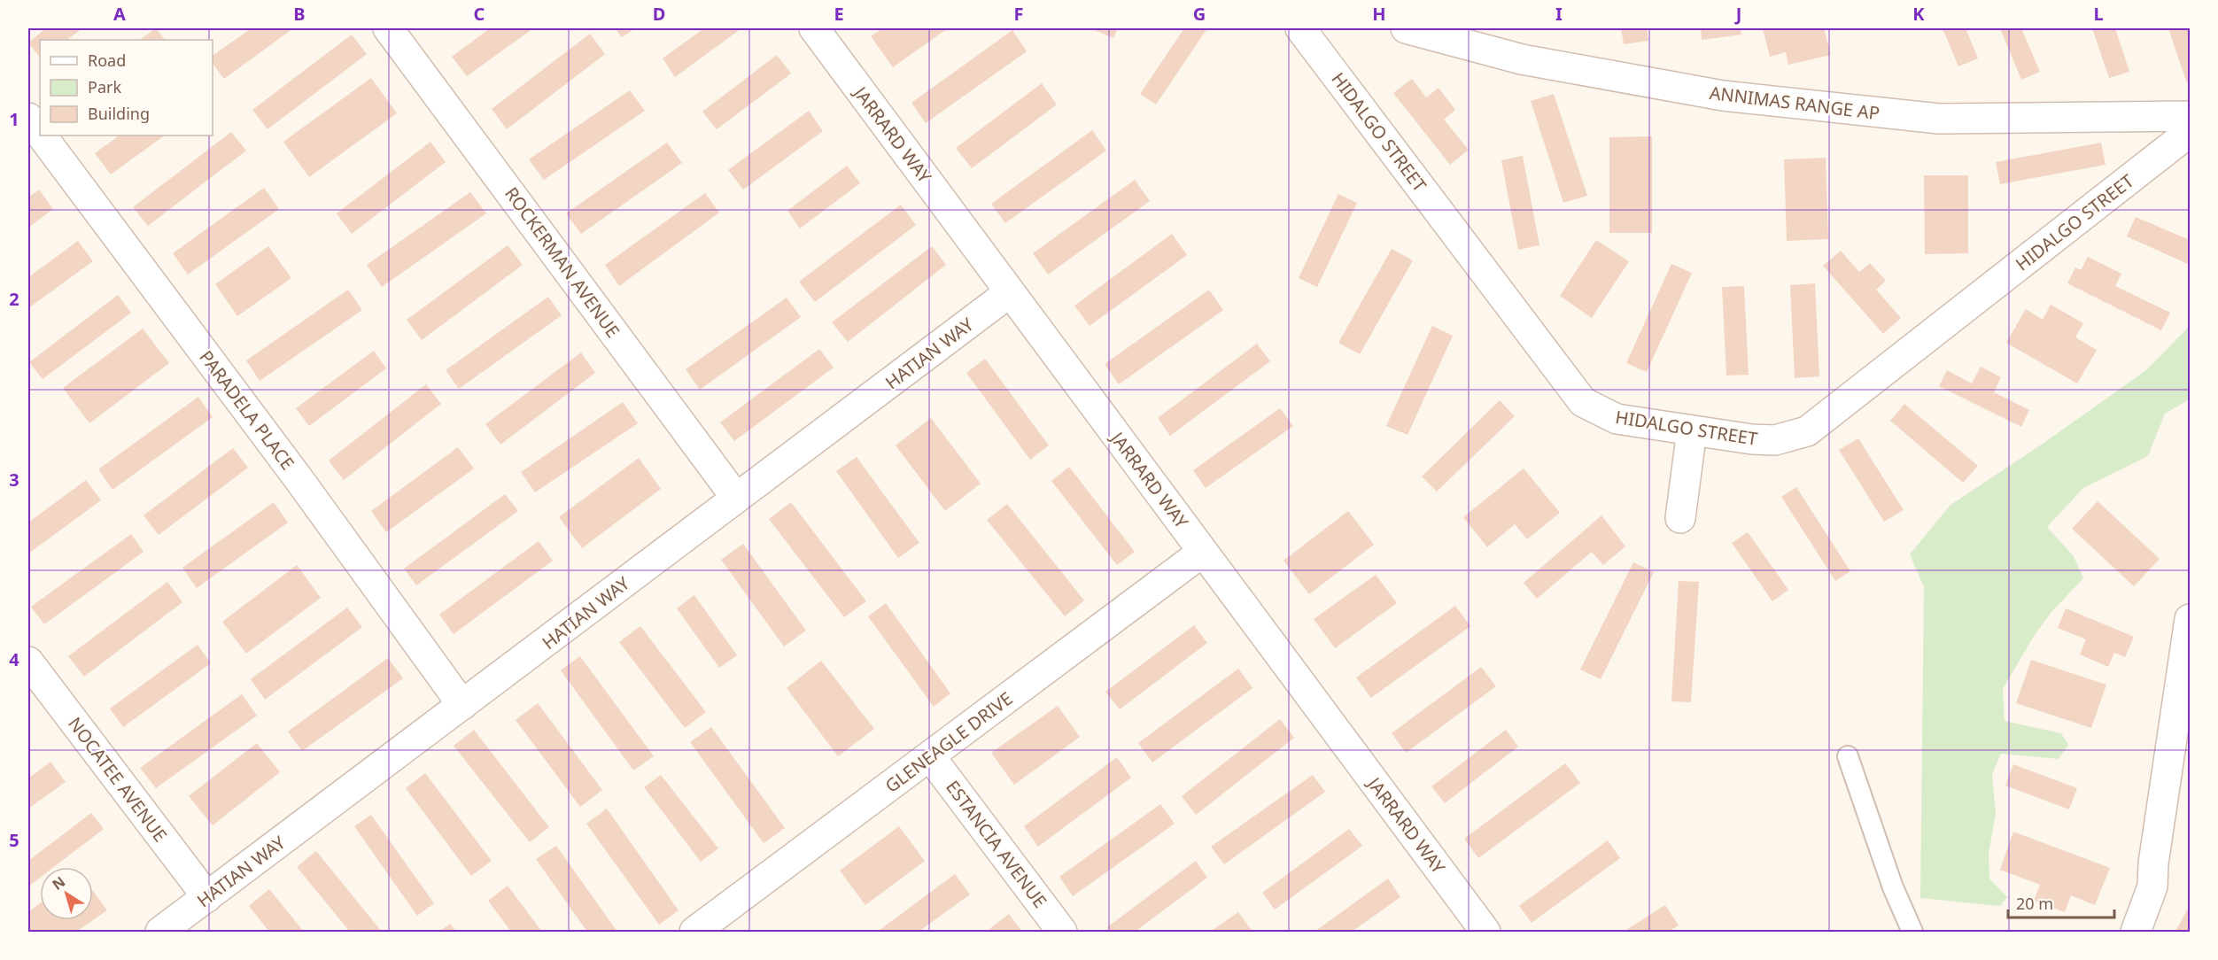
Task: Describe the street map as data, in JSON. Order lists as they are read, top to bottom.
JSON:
{
  "streets": {
    "street": [
      "ANNIMAS RANGE AP",
      "HIDALGO STREET",
      "JARRARD WAY",
      "ROCKERMAN AVENUE",
      "HATIAN WAY",
      "PARADELA PLACE",
      "GLENEAGLE DRIVE",
      "NOCATEE AVENUE",
      "ESTANCIA AVENUE"
    ]
  },
  "crossings": [
    ["JARRARD WAY", "HATIAN WAY"],
    ["JARRARD WAY", "GLENEAGLE DRIVE"],
    ["ROCKERMAN AVENUE", "HATIAN WAY"],
    ["HATIAN WAY", "PARADELA PLACE"],
    ["HATIAN WAY", "NOCATEE AVENUE"],
    ["GLENEAGLE DRIVE", "ESTANCIA AVENUE"]
  ],
  "legend": ["Road", "Park", "Building"],
  "scale_bar": "20 m",
  "north": "top left",
  "grid": {
    "columns": [
      "A",
      "B",
      "C",
      "D",
      "E",
      "F",
      "G",
      "H",
      "I",
      "J",
      "K",
      "L"
    ],
    "rows": [
      "1",
      "2",
      "3",
      "4",
      "5"
    ]
  }
}
